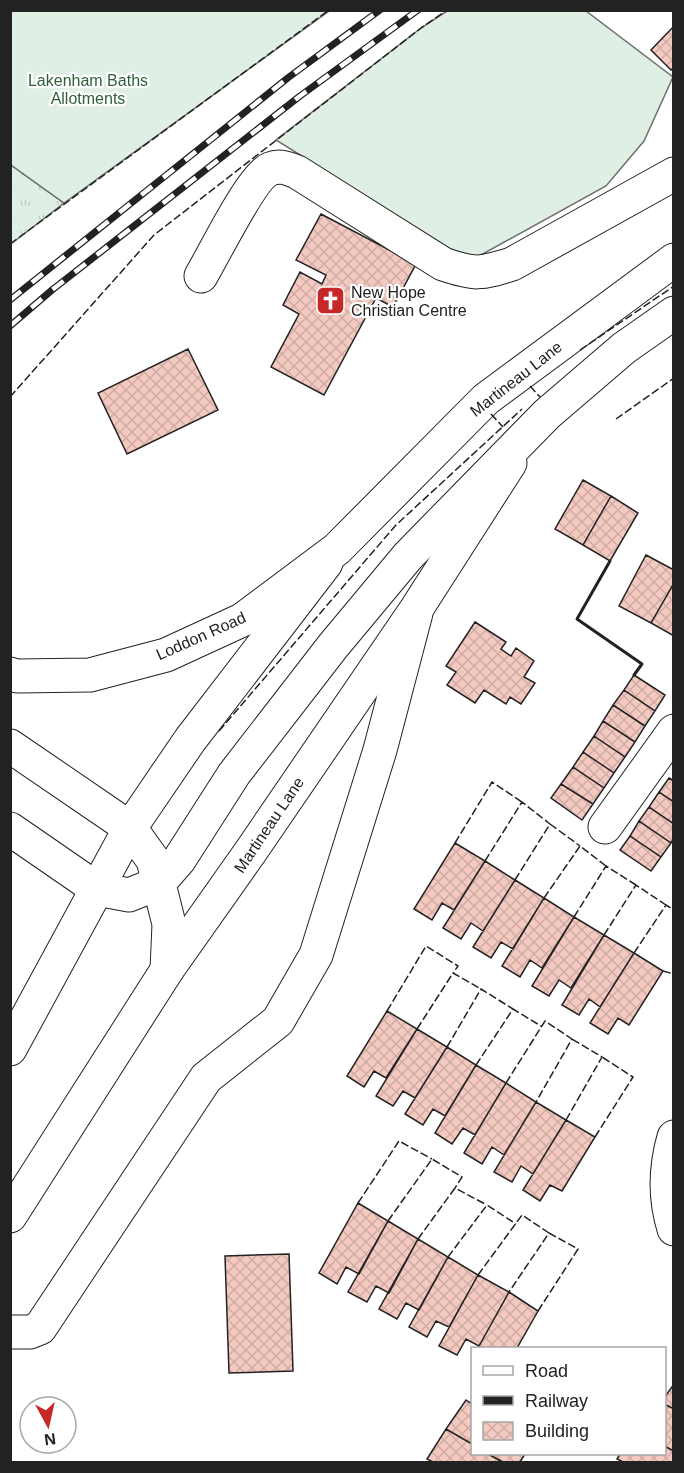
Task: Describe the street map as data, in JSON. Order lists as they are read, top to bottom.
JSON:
{
  "streets": {
    "main road": ["Martineau Lane", "Loddon Road"]
  },
  "crossings": [
    ["Martineau Lane", "Loddon Road"]
  ],
  "parks": ["Lakenham Baths Allotments"],
  "places": {
    "church": ["New Hope Christian Centre"]
  },
  "legend": ["Road", "Railway", "Building"],
  "north": "bottom"
}
